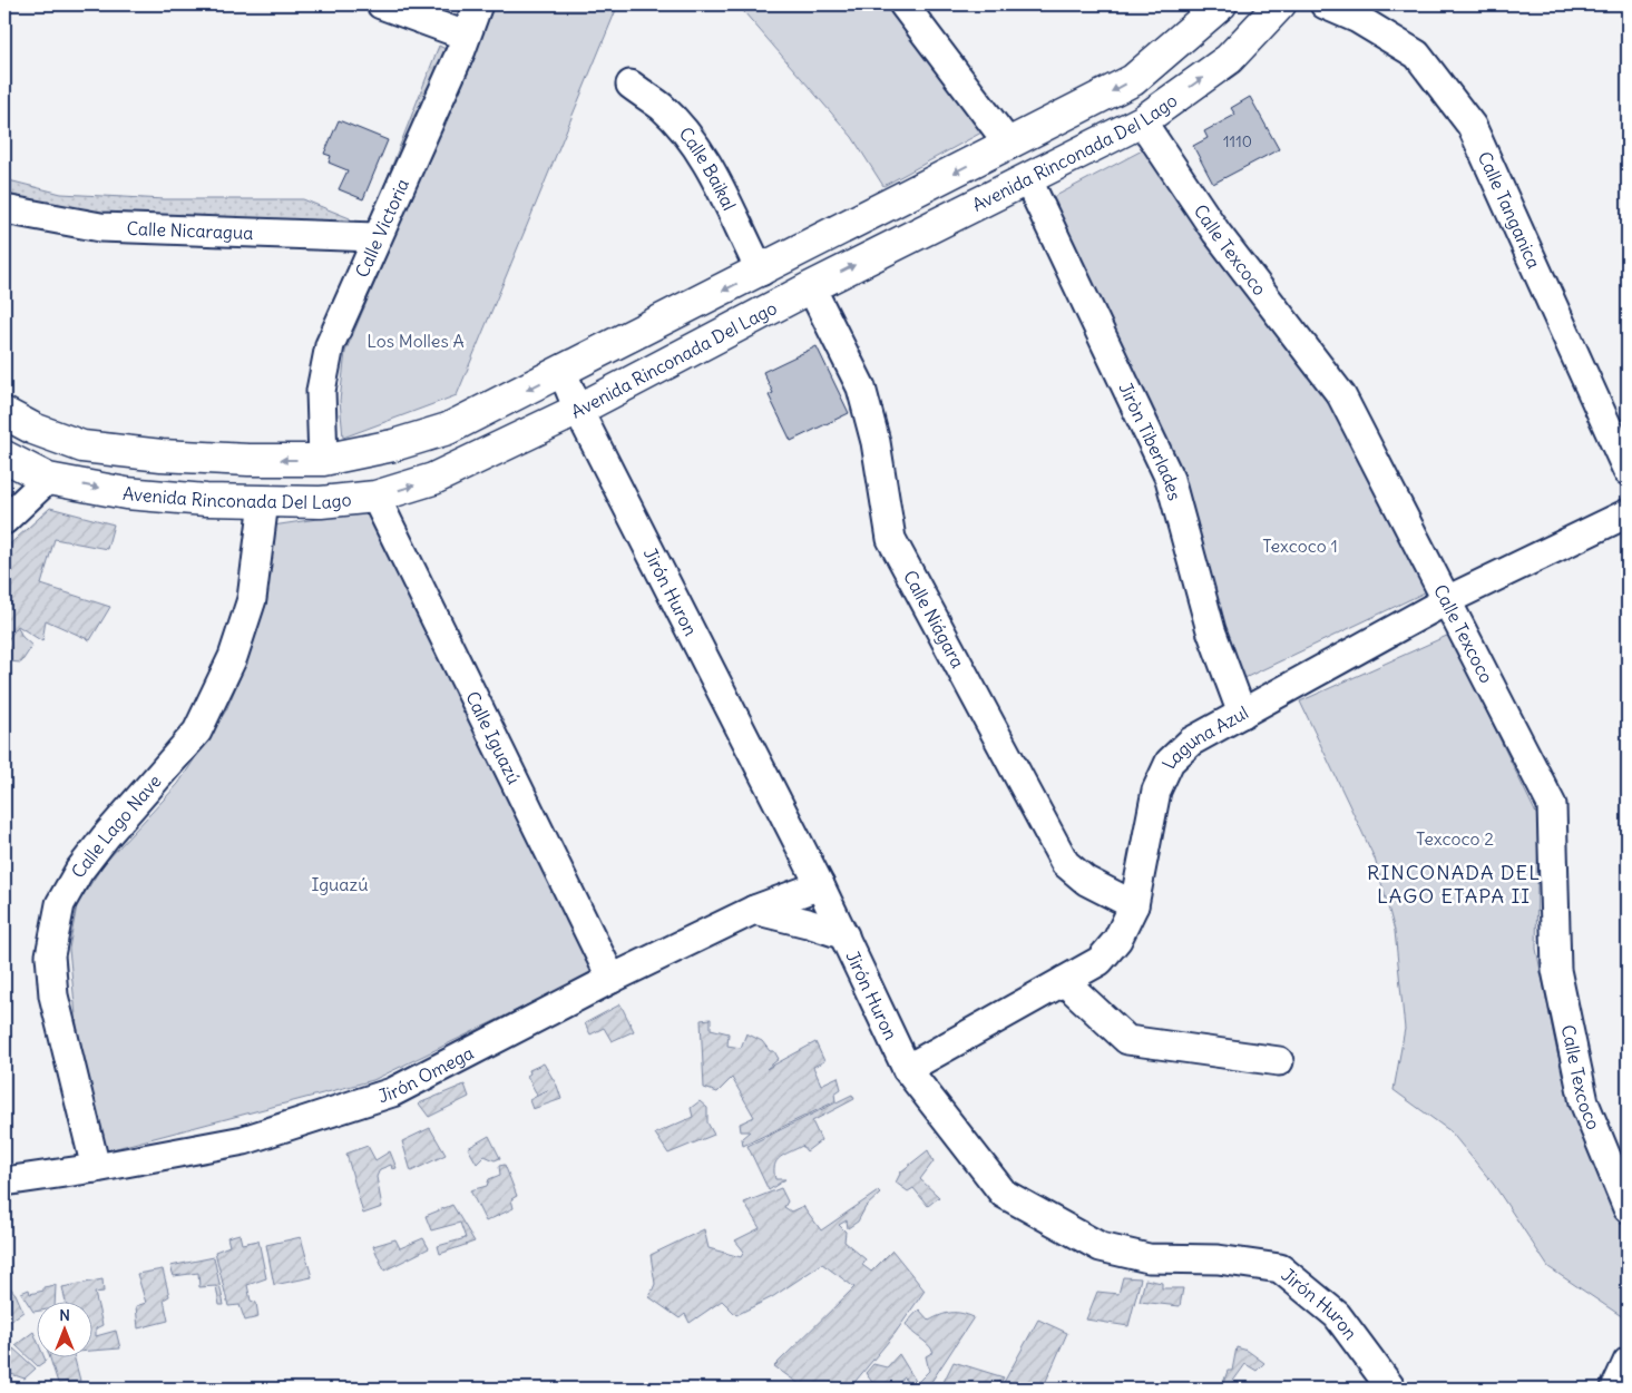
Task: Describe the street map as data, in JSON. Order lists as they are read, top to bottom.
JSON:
{
  "streets": {
    "street": [
      "Avenida Rinconada Del Lago",
      "Calle Baikal",
      "Calle Tanganica",
      "Calle Victoria",
      "Calle Nicaragua",
      "Calle Texcoco",
      "Jiròn Tiberlades",
      "Jirón Huron",
      "Calle Niágara",
      "Calle Iguazú",
      "Laguna Azul",
      "Calle Lago Nave",
      "Jirón Omega"
    ]
  },
  "crossings": [
    ["Avenida Rinconada Del Lago", "Calle Baikal"],
    ["Avenida Rinconada Del Lago", "Calle Victoria"],
    ["Avenida Rinconada Del Lago", "Calle Texcoco"],
    ["Avenida Rinconada Del Lago", "Jiròn Tiberlades"],
    ["Avenida Rinconada Del Lago", "Jirón Huron"],
    ["Avenida Rinconada Del Lago", "Calle Niágara"],
    ["Avenida Rinconada Del Lago", "Calle Iguazú"],
    ["Avenida Rinconada Del Lago", "Calle Lago Nave"],
    ["Calle Victoria", "Calle Nicaragua"],
    ["Calle Texcoco", "Laguna Azul"],
    ["Jiròn Tiberlades", "Laguna Azul"],
    ["Jirón Huron", "Laguna Azul"],
    ["Jirón Huron", "Jirón Omega"],
    ["Calle Niágara", "Laguna Azul"],
    ["Calle Iguazú", "Jirón Omega"],
    ["Calle Lago Nave", "Jirón Omega"]
  ],
  "districts": ["RINCONADA DEL LAGO ETAPA II"],
  "parks": [
    "Los Molles A",
    "Texcoco 1",
    "Texcoco 2",
    "Iguazú"
  ],
  "house_numbers": ["1110"],
  "north": "top"
}
